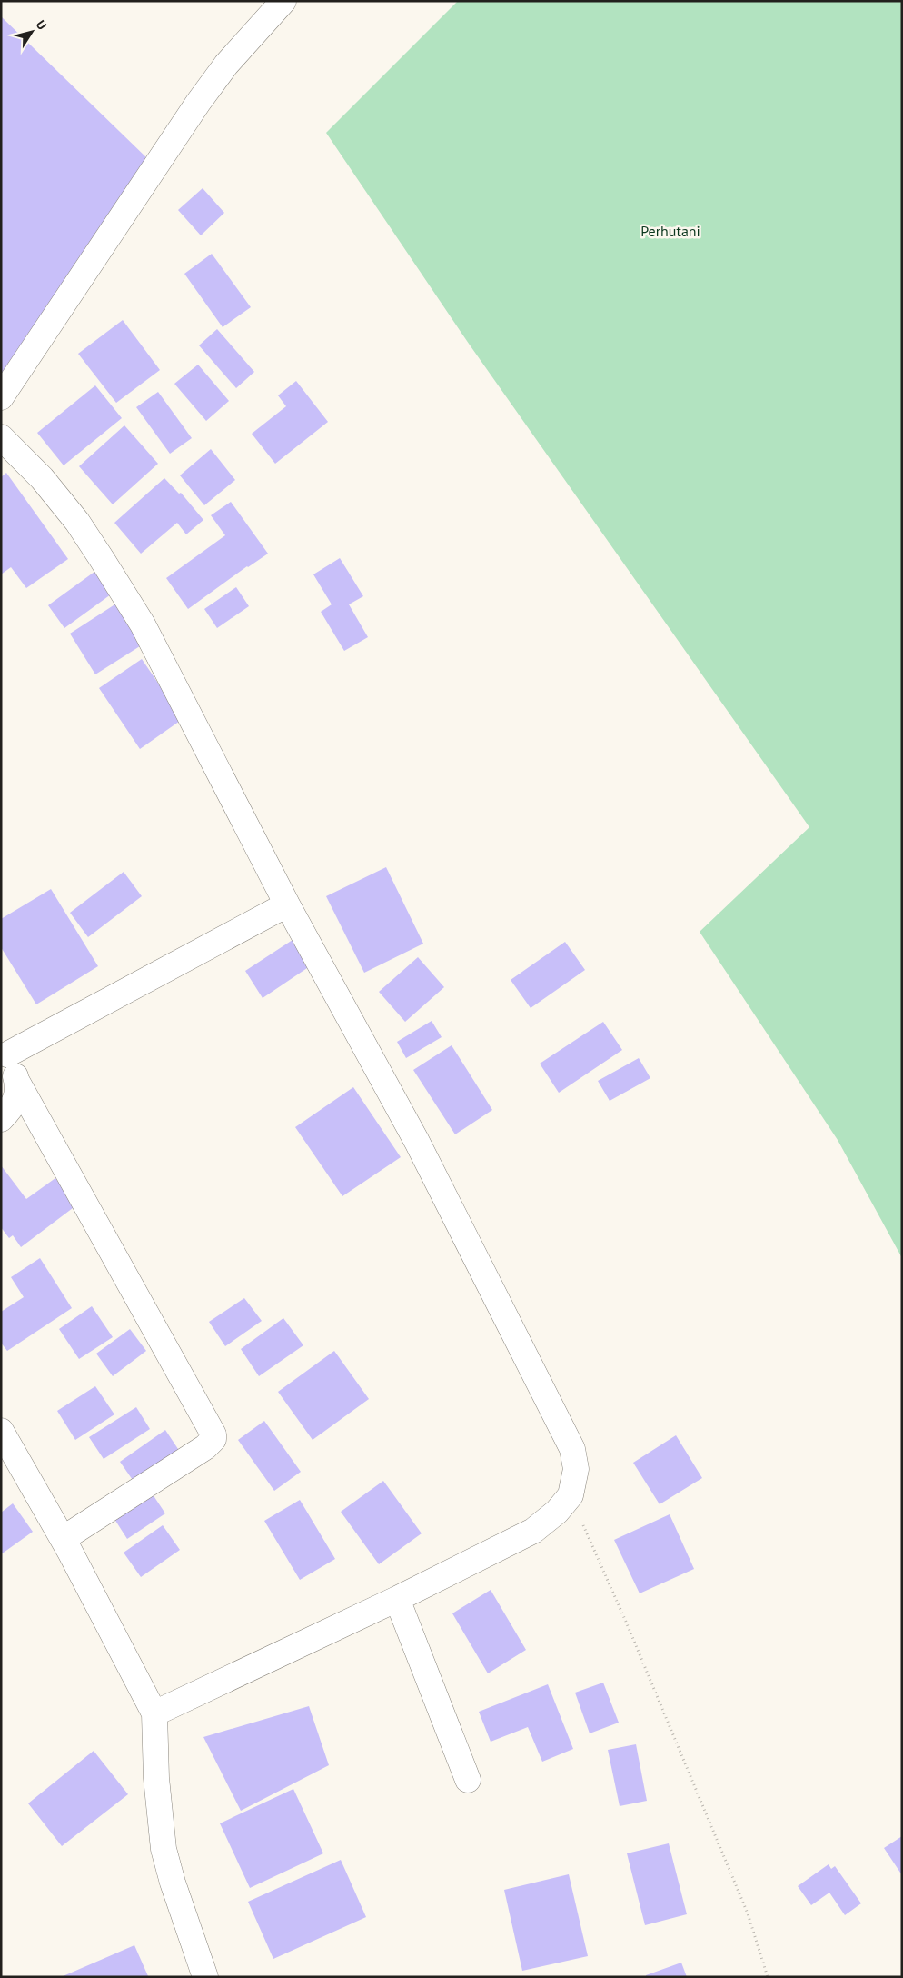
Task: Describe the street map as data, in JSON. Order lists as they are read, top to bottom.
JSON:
{
  "parks": ["Perhutani"],
  "north": "top right"
}
